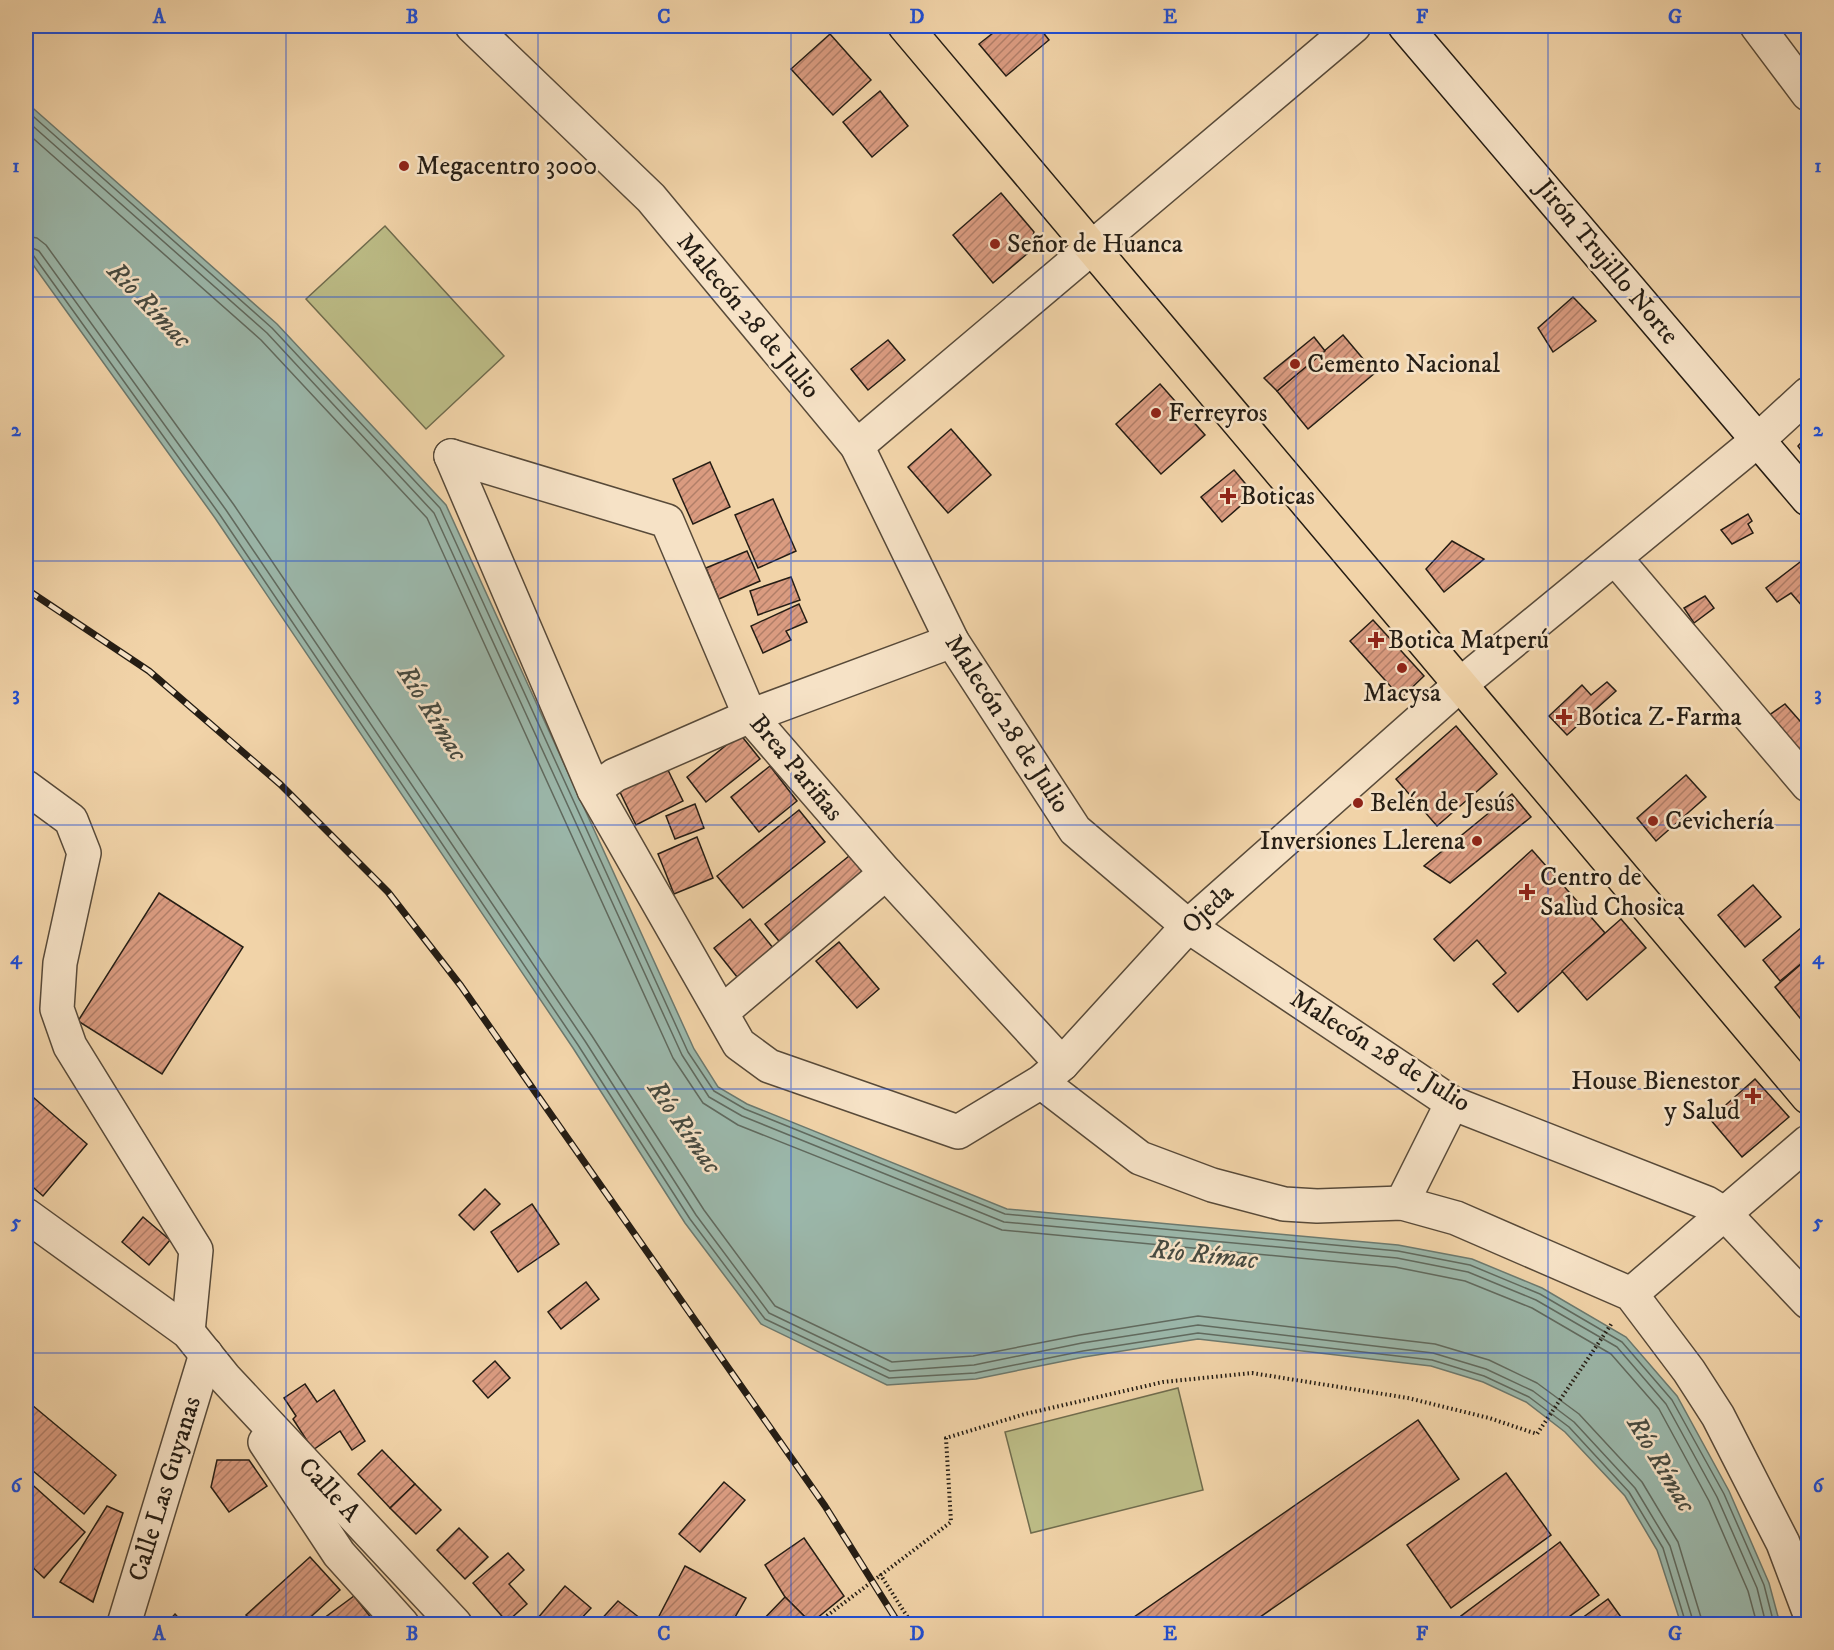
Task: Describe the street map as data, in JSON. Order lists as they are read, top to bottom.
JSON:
{
  "streets": {
    "street": [
      "Jirón Trujillo Norte",
      "Malecón 28 de Julio",
      "Brea Pariñas",
      "Ojeda",
      "Calle Las Guyanas",
      "Calle A"
    ]
  },
  "crossings": [
    ["Jirón Trujillo Norte", "Ojeda"],
    ["Malecón 28 de Julio", "Ojeda"],
    ["Brea Pariñas", "Ojeda"],
    ["Calle Las Guyanas", "Calle A"]
  ],
  "water": ["Río Rímac"],
  "places": {
    "other": [
      "Megacentro 3000",
      "Señor de Huanca",
      "Cemento Nacional",
      "Ferreyros",
      "Macysa",
      "Belén de Jesús",
      "Cevichería",
      "Inversiones Llerena"
    ],
    "health": [
      "Boticas",
      "Botica Matperú",
      "Botica Z-Farma",
      "Centro de Salud Chosica",
      "House Bienestor y Salud"
    ]
  },
  "grid": {
    "columns": [
      "A",
      "B",
      "C",
      "D",
      "E",
      "F",
      "G"
    ],
    "rows": [
      "1",
      "2",
      "3",
      "4",
      "5",
      "6"
    ]
  }
}
